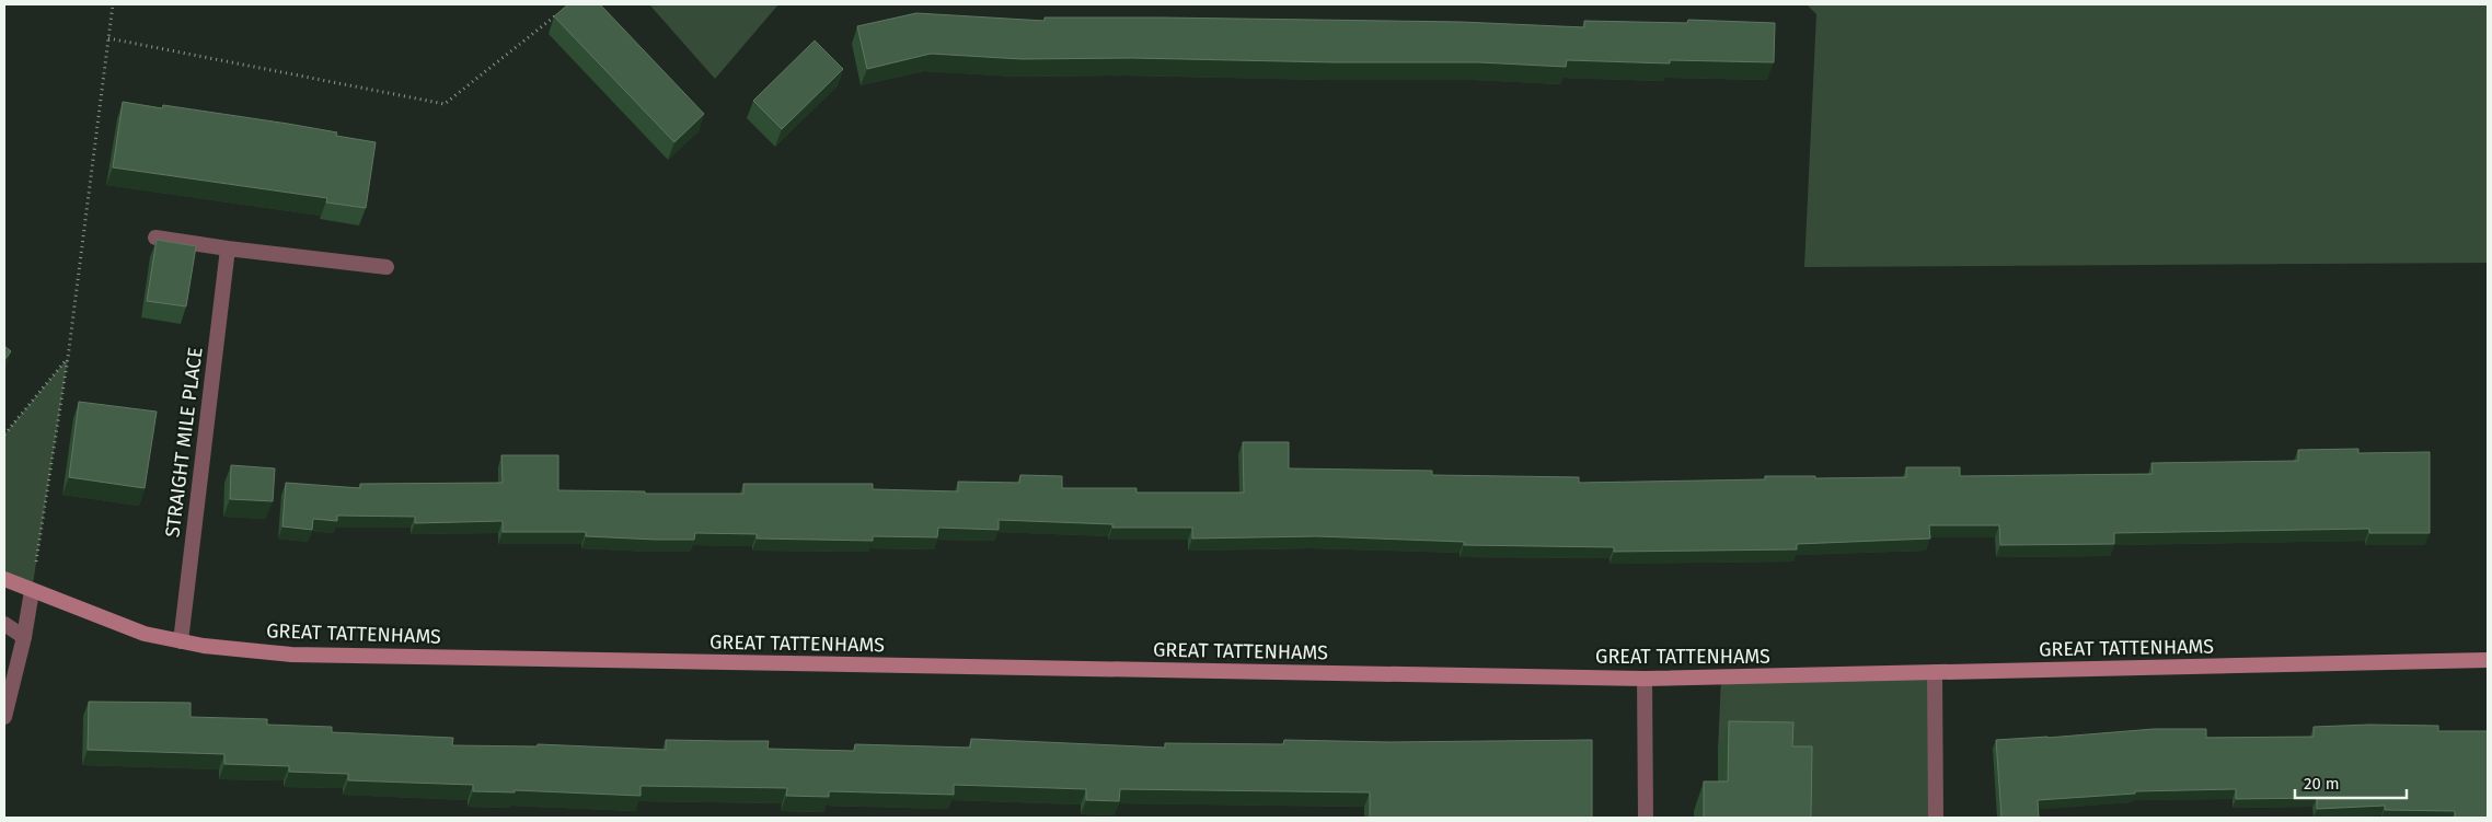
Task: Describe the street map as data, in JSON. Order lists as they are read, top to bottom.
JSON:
{
  "streets": {
    "main road": ["GREAT TATTENHAMS"],
    "street": ["STRAIGHT MILE PLACE"]
  },
  "crossings": [
    ["STRAIGHT MILE PLACE", "GREAT TATTENHAMS"]
  ],
  "scale_bar": "20 m"
}
